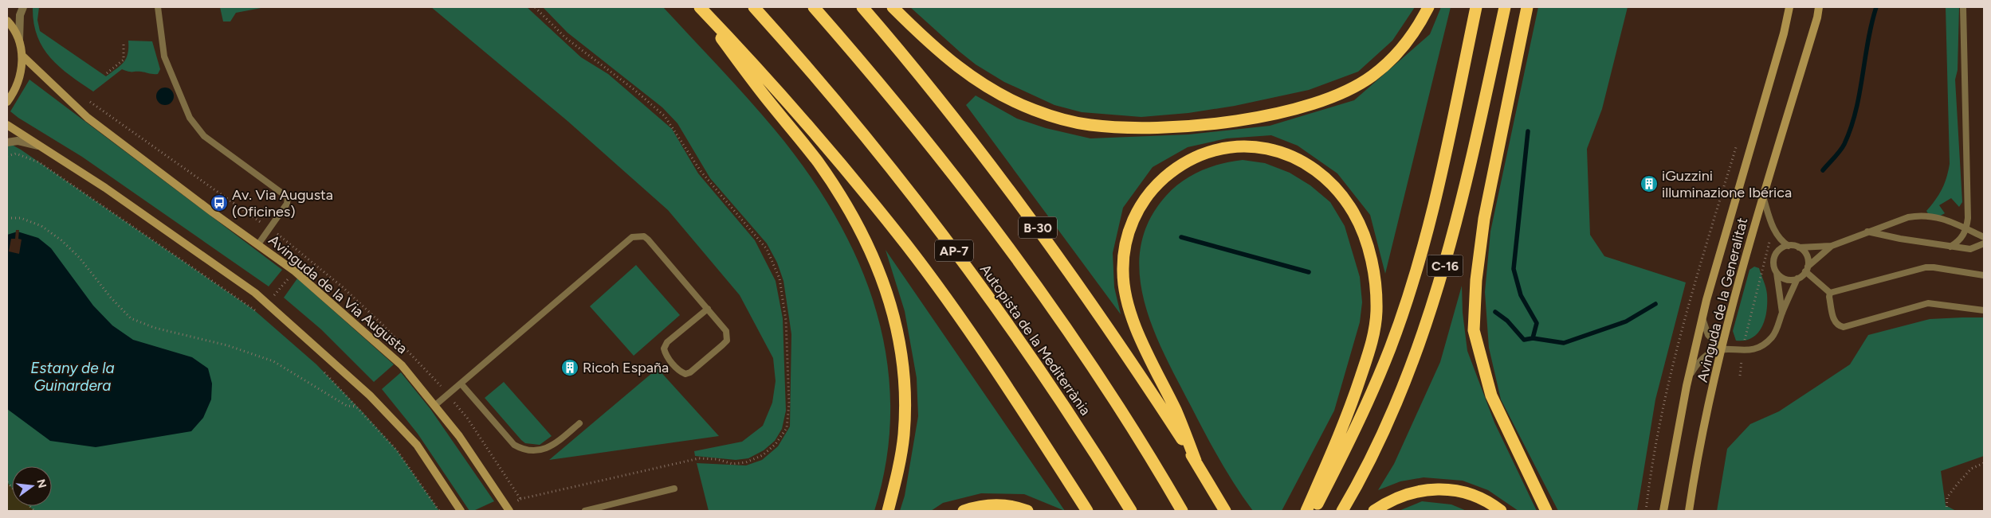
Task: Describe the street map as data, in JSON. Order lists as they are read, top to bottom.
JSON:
{
  "streets": {
    "highway": [
      "B-30",
      "AP-7",
      "C-16",
      "Autopista de la Mediterrània"
    ],
    "street": ["Avinguda de la Via Augusta", "Avinguda de la Generalitat"]
  },
  "water": ["Estany de la Guinardera"],
  "places": {
    "building": ["iGuzzini illuminazione Ibérica", "Ricoh España"],
    "bus stop": ["Av. Via Augusta (Oficines)"]
  },
  "north": "right"
}
